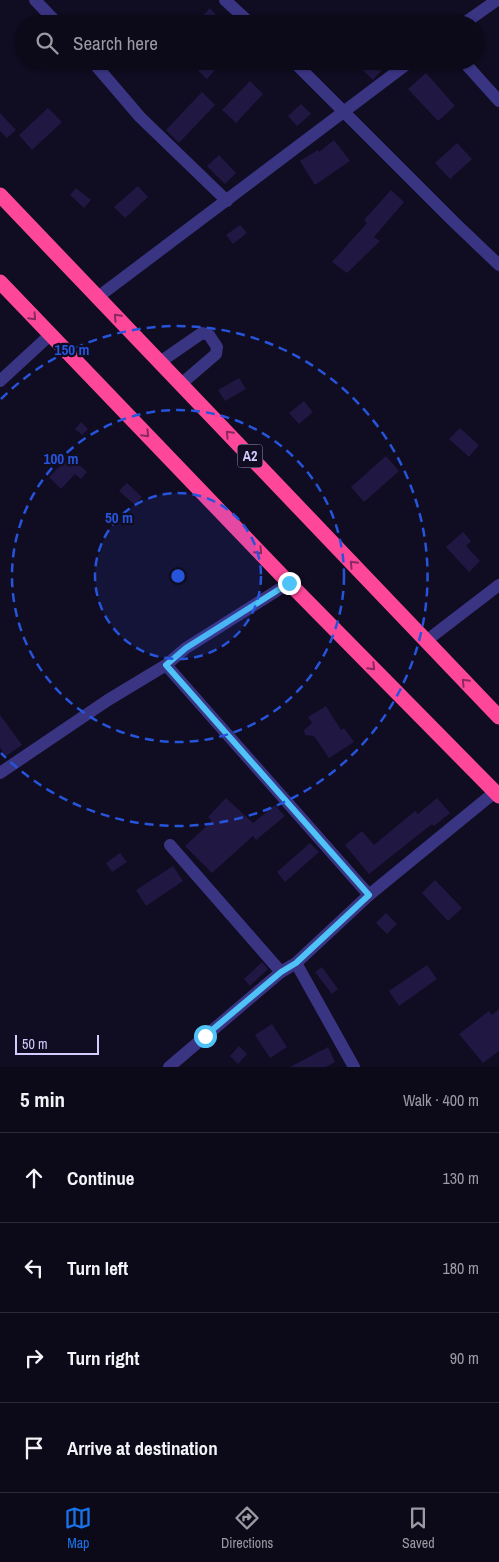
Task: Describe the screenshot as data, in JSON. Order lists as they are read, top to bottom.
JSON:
{
  "streets": {
    "highway": ["A2"]
  },
  "scale_bar": "50 m",
  "page": {
    "search": "Search here",
    "scale": "50 m",
    "heading": ["5 min", "Walk · 400 m"],
    "list": [
      ["Continue", "130 m"],
      ["Turn left", "180 m"],
      ["Turn right", "90 m"],
      "Arrive at destination"
    ],
    "nav": ["Map", "Directions", "Saved"]
  },
  "rings": ["150 m", "100 m", "50 m"]
}
